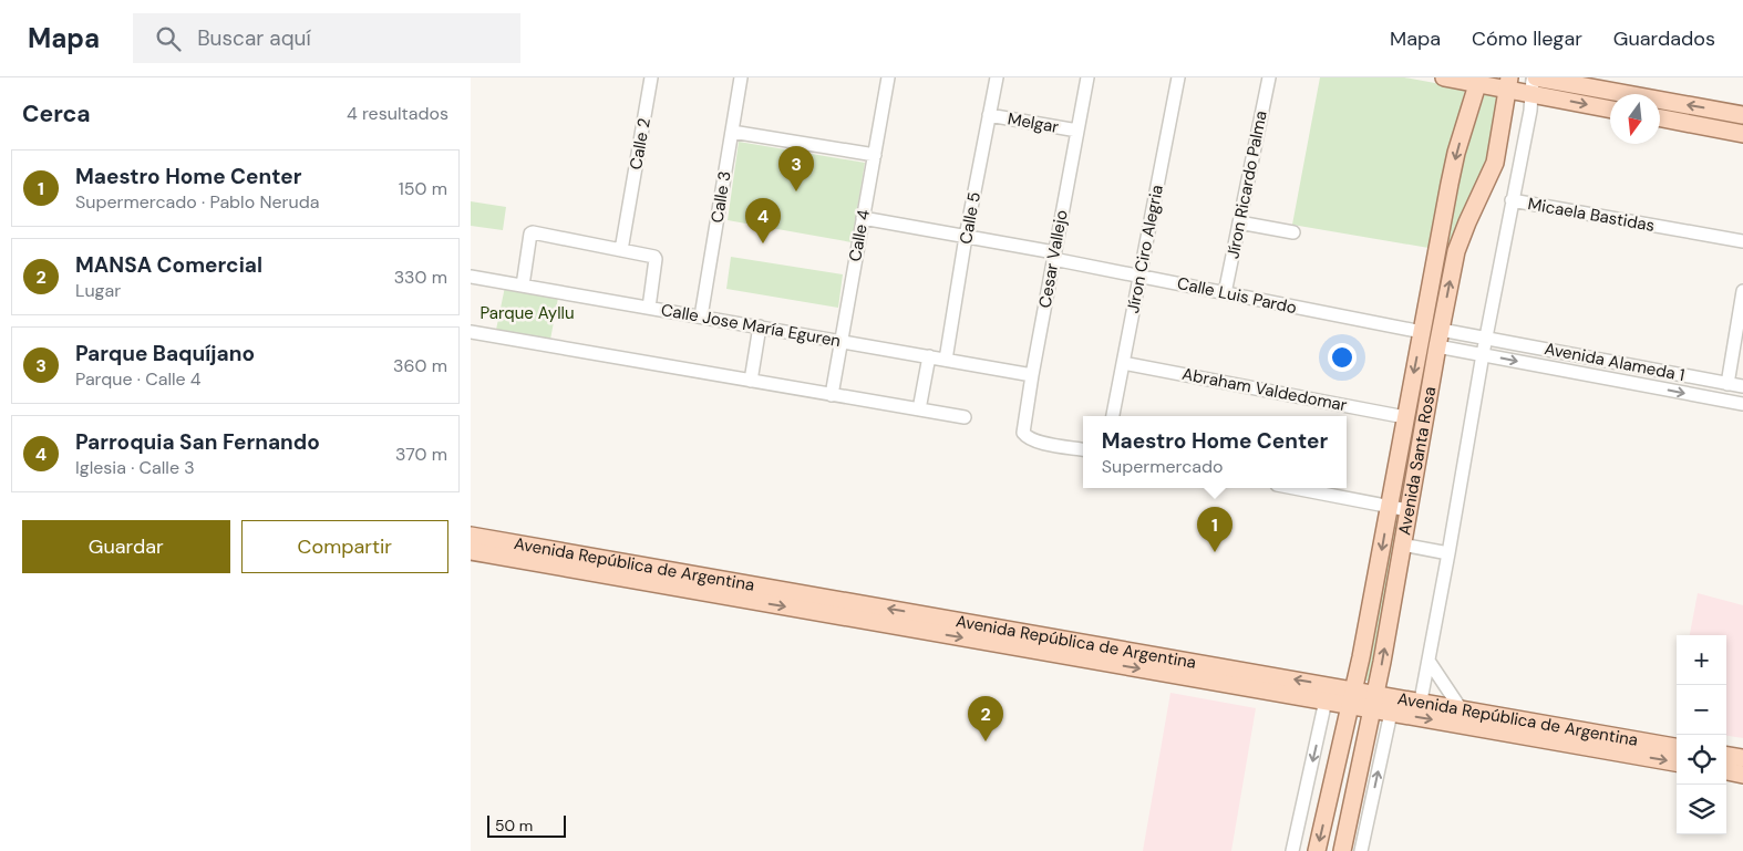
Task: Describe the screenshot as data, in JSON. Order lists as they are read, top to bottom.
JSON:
{
  "streets": {
    "main road": ["Avenida Santa Rosa", "Avenida República de Argentina"],
    "street": [
      "Melgar",
      "Calle 2",
      "Jíron Ricardo Palma",
      "Calle 3",
      "Micaela Bastidas",
      "Calle 5",
      "Calle 4",
      "Jíron Ciro Alegria",
      "Cesar Vallejo",
      "Calle Luis Pardo",
      "Calle Jose María Eguren",
      "Avenida Alameda 1",
      "Abraham Valdedomar"
    ]
  },
  "crossings": [
    ["Melgar", "Calle 5"],
    ["Melgar", "Cesar Vallejo"],
    ["Jíron Ricardo Palma", "Calle Luis Pardo"],
    ["Calle 3", "Calle Jose María Eguren"],
    ["Calle 5", "Calle Luis Pardo"],
    ["Calle 5", "Calle Jose María Eguren"],
    ["Calle 4", "Calle Luis Pardo"],
    ["Calle 4", "Calle Jose María Eguren"],
    ["Jíron Ciro Alegria", "Calle Luis Pardo"],
    ["Jíron Ciro Alegria", "Abraham Valdedomar"],
    ["Cesar Vallejo", "Calle Luis Pardo"],
    ["Cesar Vallejo", "Calle Jose María Eguren"],
    ["Calle Luis Pardo", "Avenida Santa Rosa"],
    ["Avenida Alameda 1", "Avenida Santa Rosa"],
    ["Abraham Valdedomar", "Avenida Santa Rosa"],
    ["Avenida Santa Rosa", "Avenida República de Argentina"]
  ],
  "parks": ["Parque Ayllu"],
  "scale_bar": "50 m",
  "north": "bottom",
  "page": {
    "header": "Mapa",
    "search": "Buscar aquí",
    "nav": ["Mapa", "Cómo llegar", "Guardados"],
    "heading": ["Cerca", "4 resultados"],
    "pins": [
      "3",
      "4",
      "1",
      "2"
    ],
    "list": [
      {
        "mark": "1",
        "name": "Maestro Home Center",
        "note": "Supermercado · Pablo Neruda",
        "value": "150 m"
      },
      {
        "mark": "2",
        "name": "MANSA Comercial",
        "note": "Lugar",
        "value": "330 m"
      },
      {
        "mark": "3",
        "name": "Parque Baquíjano",
        "note": "Parque · Calle 4",
        "value": "360 m"
      },
      {
        "mark": "4",
        "name": "Parroquia San Fernando",
        "note": "Iglesia · Calle 3",
        "value": "370 m"
      }
    ],
    "popup": ["Maestro Home Center", "Supermercado"],
    "buttons": ["Guardar", "Compartir"],
    "map_buttons": ["+", "−"],
    "scale": "50 m"
  }
}
